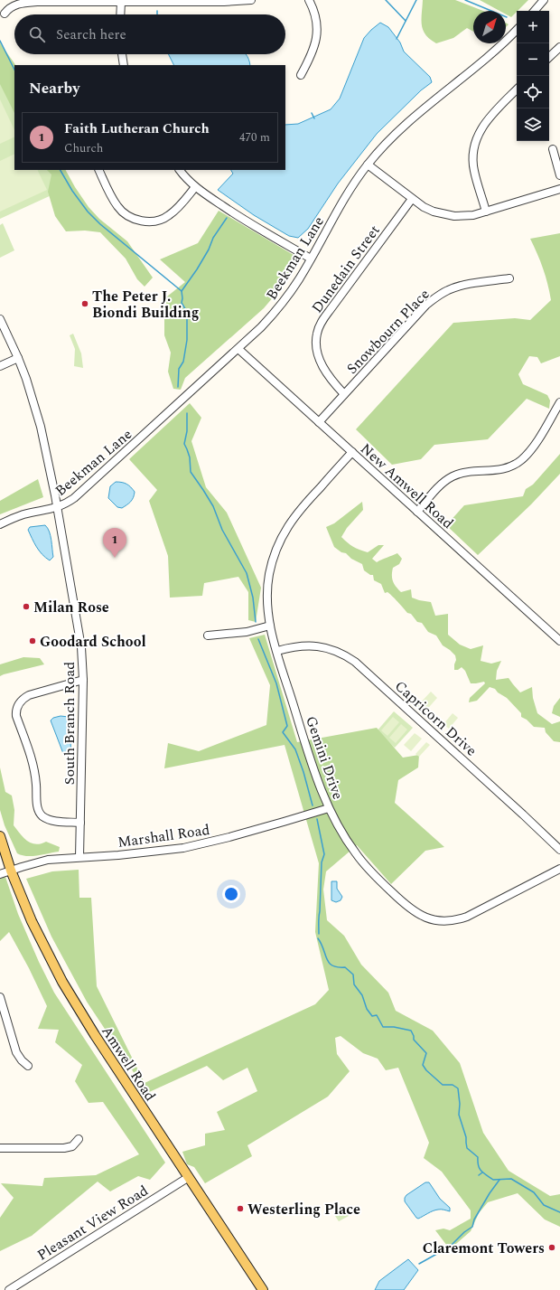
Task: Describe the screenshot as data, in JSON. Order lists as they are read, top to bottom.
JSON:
{
  "streets": {
    "main road": ["Amwell Road"],
    "street": [
      "Beekman Lane",
      "Dunedain Street",
      "Snowbourn Place",
      "New Amwell Road",
      "Capricorn Drive",
      "South Branch Road",
      "Gemini Drive",
      "Marshall Road",
      "Pleasant View Road"
    ]
  },
  "crossings": [
    ["Beekman Lane", "New Amwell Road"],
    ["Beekman Lane", "South Branch Road"],
    ["Dunedain Street", "Snowbourn Place"],
    ["Snowbourn Place", "New Amwell Road"],
    ["New Amwell Road", "Gemini Drive"],
    ["Capricorn Drive", "Gemini Drive"],
    ["South Branch Road", "Marshall Road"],
    ["Gemini Drive", "Marshall Road"],
    ["Marshall Road", "Amwell Road"],
    ["Amwell Road", "Pleasant View Road"]
  ],
  "places": [
    "The Peter J. Biondi Building",
    "Milan Rose",
    "Goodard School",
    "Westerling Place",
    "Claremont Towers"
  ],
  "north": "top right",
  "page": {
    "map_buttons": ["+", "−"],
    "search": "Search here",
    "heading": "Nearby",
    "list": [
      {
        "mark": "1",
        "name": "Faith Lutheran Church",
        "note": "Church",
        "value": "470 m"
      }
    ],
    "pins": "1"
  }
}
